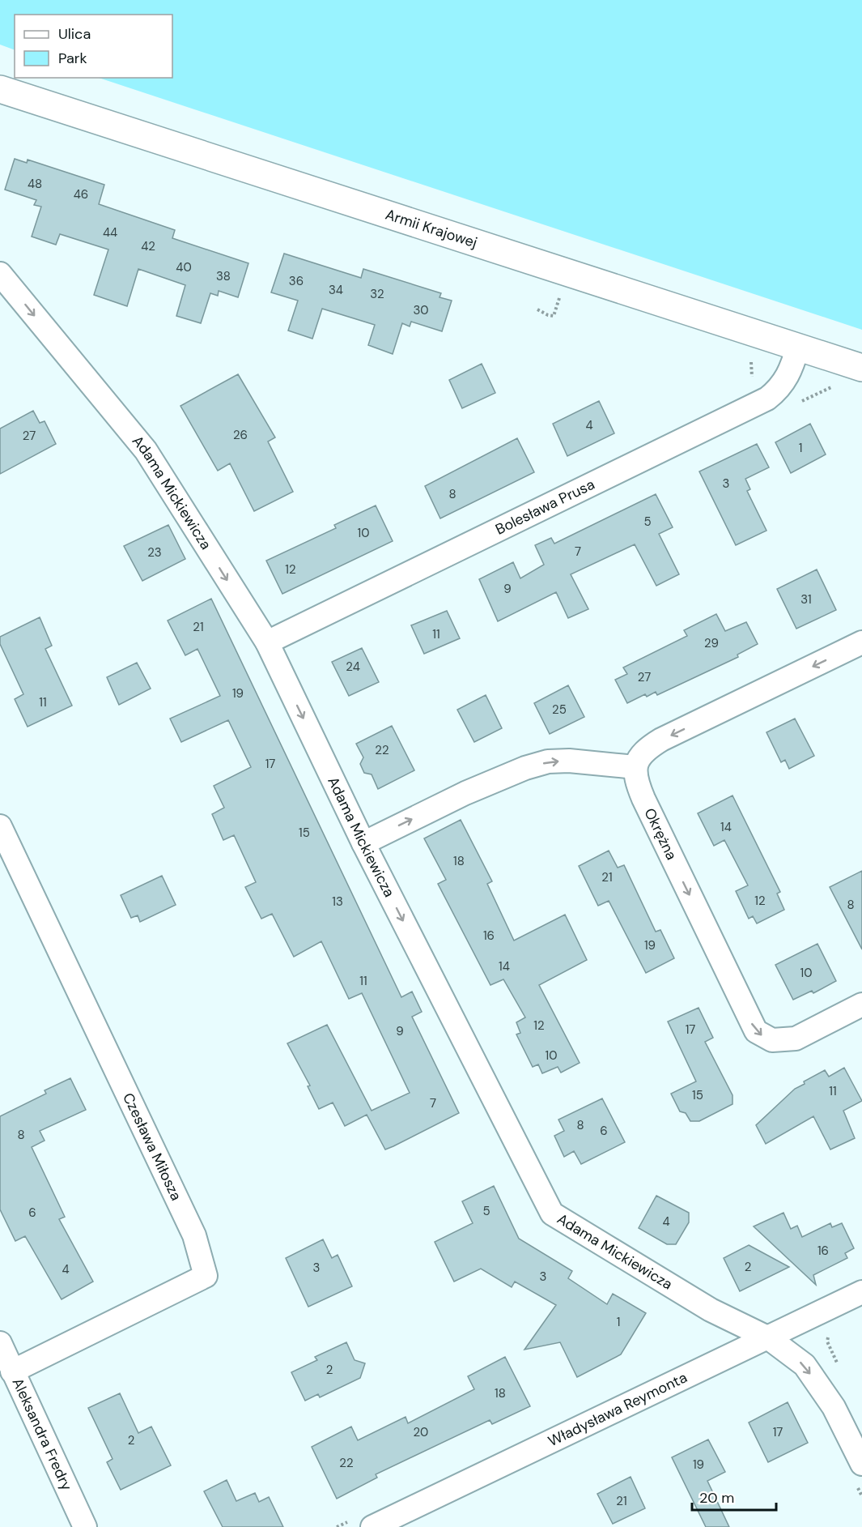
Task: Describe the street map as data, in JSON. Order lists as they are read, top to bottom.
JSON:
{
  "streets": {
    "street": [
      "Armii Krajowej",
      "Adama Mickiewicza",
      "Bolesława Prusa",
      "Okrężna",
      "Czesława Miłosza",
      "Władysława Reymonta",
      "Aleksandra Fredry"
    ]
  },
  "crossings": [
    ["Armii Krajowej", "Bolesława Prusa"],
    ["Adama Mickiewicza", "Bolesława Prusa"],
    ["Adama Mickiewicza", "Władysława Reymonta"],
    ["Czesława Miłosza", "Aleksandra Fredry"]
  ],
  "one_way": ["Adama Mickiewicza", "Okrężna"],
  "house_numbers": [
    "48",
    "46",
    "44",
    "42",
    "40",
    "38",
    "36",
    "34",
    "32",
    "30",
    "4",
    "26",
    "27",
    "1",
    "3",
    "8",
    "5",
    "10",
    "7",
    "23",
    "12",
    "9",
    "31",
    "21",
    "11",
    "29",
    "24",
    "27",
    "19",
    "11",
    "25",
    "22",
    "17",
    "14",
    "15",
    "18",
    "21",
    "12",
    "13",
    "8",
    "16",
    "19",
    "14",
    "10",
    "11",
    "12",
    "17",
    "9",
    "10",
    "11",
    "15",
    "7",
    "8",
    "6",
    "8",
    "5",
    "6",
    "4",
    "16",
    "2",
    "3",
    "4",
    "3",
    "1",
    "2",
    "18",
    "20",
    "17",
    "2",
    "22",
    "19",
    "21"
  ],
  "legend": ["Ulica", "Park"],
  "scale_bar": "20 m"
}
